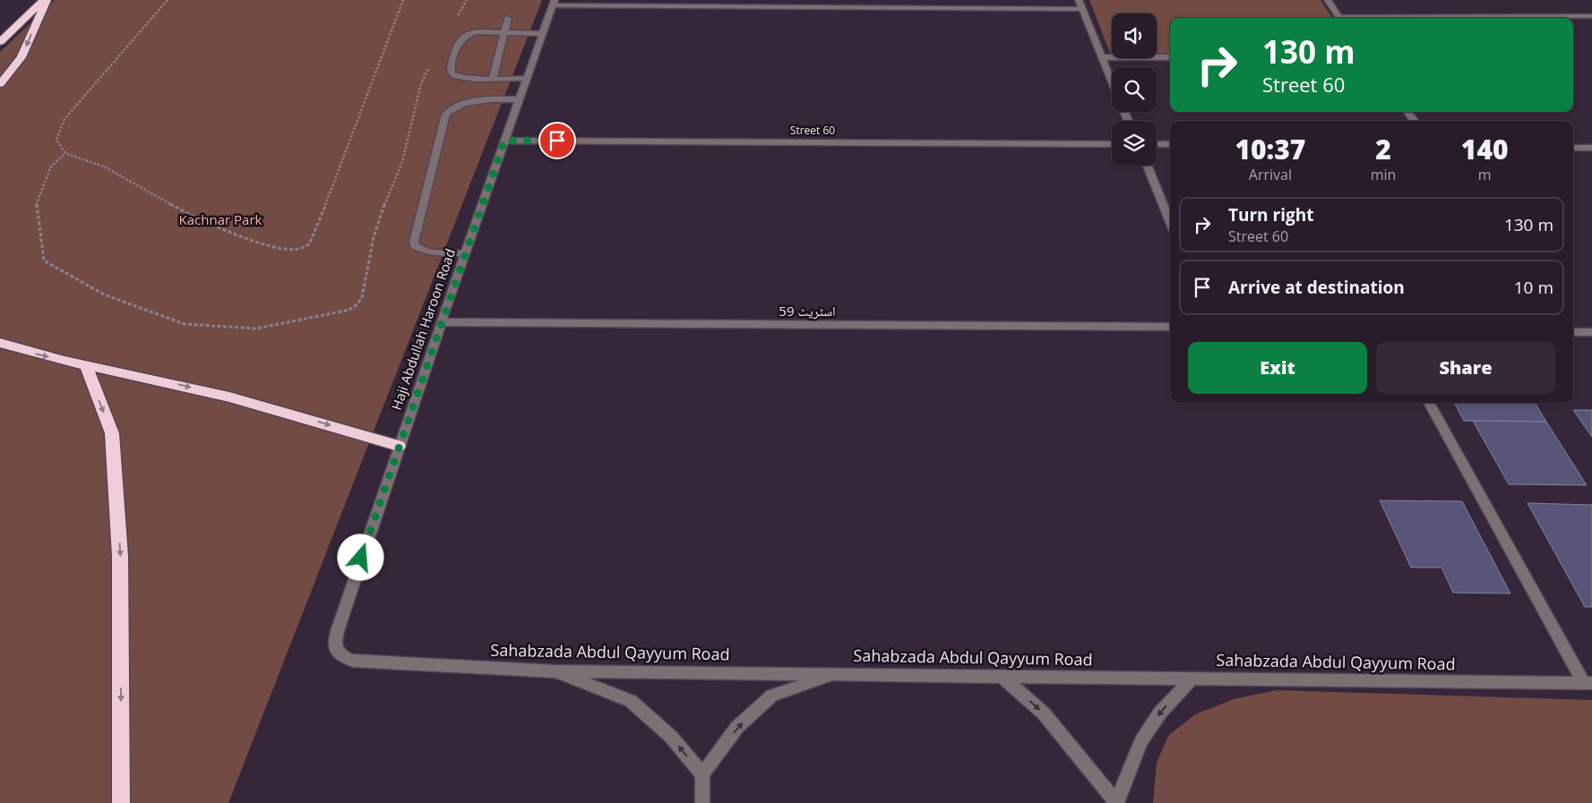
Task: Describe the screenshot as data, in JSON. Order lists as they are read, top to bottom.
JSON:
{
  "streets": {
    "street": [
      "Street 60",
      "اسٹریٹ 59",
      "Haji Abdullah Haroon Road",
      "Sahabzada Abdul Qayyum Road"
    ]
  },
  "crossings": [
    ["Street 60", "Haji Abdullah Haroon Road"],
    ["اسٹریٹ 59", "Haji Abdullah Haroon Road"],
    ["Haji Abdullah Haroon Road", "Sahabzada Abdul Qayyum Road"]
  ],
  "parks": ["Kachnar Park"],
  "page": {
    "turn": ["130 m", "Street 60"],
    "eta": [
      "10:37",
      "Arrival",
      "2",
      "min",
      "140",
      "m"
    ],
    "list": [
      {
        "name": "Turn right",
        "note": "Street 60",
        "value": "130 m"
      },
      {
        "name": "Arrive at destination",
        "value": "10 m"
      }
    ],
    "buttons": ["Exit", "Share"]
  }
}
